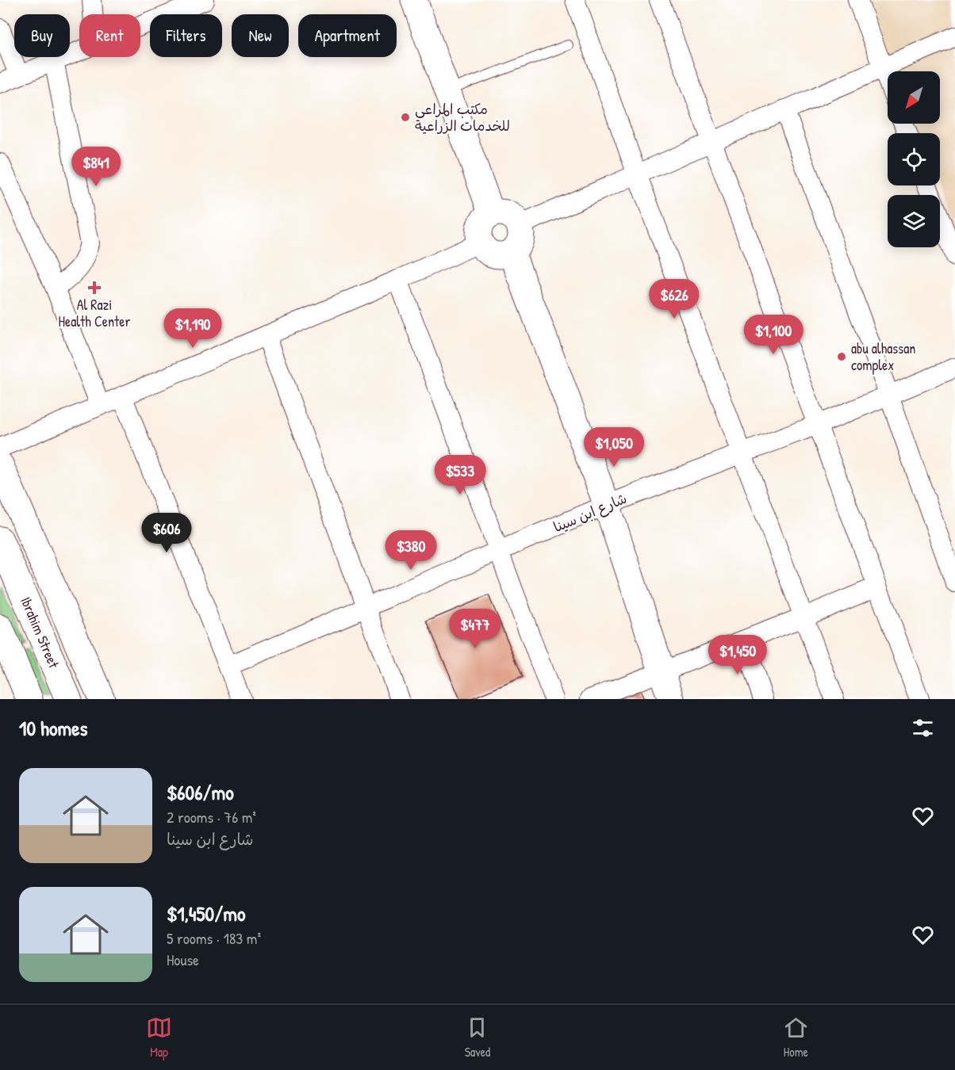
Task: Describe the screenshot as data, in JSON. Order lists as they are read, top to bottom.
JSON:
{
  "streets": {
    "street": ["شارع ابن سينا", "Ibrahim Street"]
  },
  "places": {
    "other": ["مكتب المراعي للخدمات الزراعية", "abu alhassan complex"],
    "health": ["Al Razi Health Center"]
  },
  "north": "bottom left",
  "page": {
    "chip": [
      "Buy",
      "Rent",
      "Filters",
      "New",
      "Apartment"
    ],
    "price": [
      "$841",
      "$626",
      "$1,190",
      "$1,100",
      "$1,050",
      "$533",
      "$606",
      "$380",
      "$477",
      "$1,450"
    ],
    "heading": "10 homes",
    "list": [
      {
        "name": "$606/mo",
        "note": "2 rooms · 76 m² · شارع ابن سينا"
      },
      {
        "name": "$1,450/mo",
        "note": "5 rooms · 183 m² · House"
      }
    ],
    "tabs": ["Map", "Saved", "Home"]
  }
}
